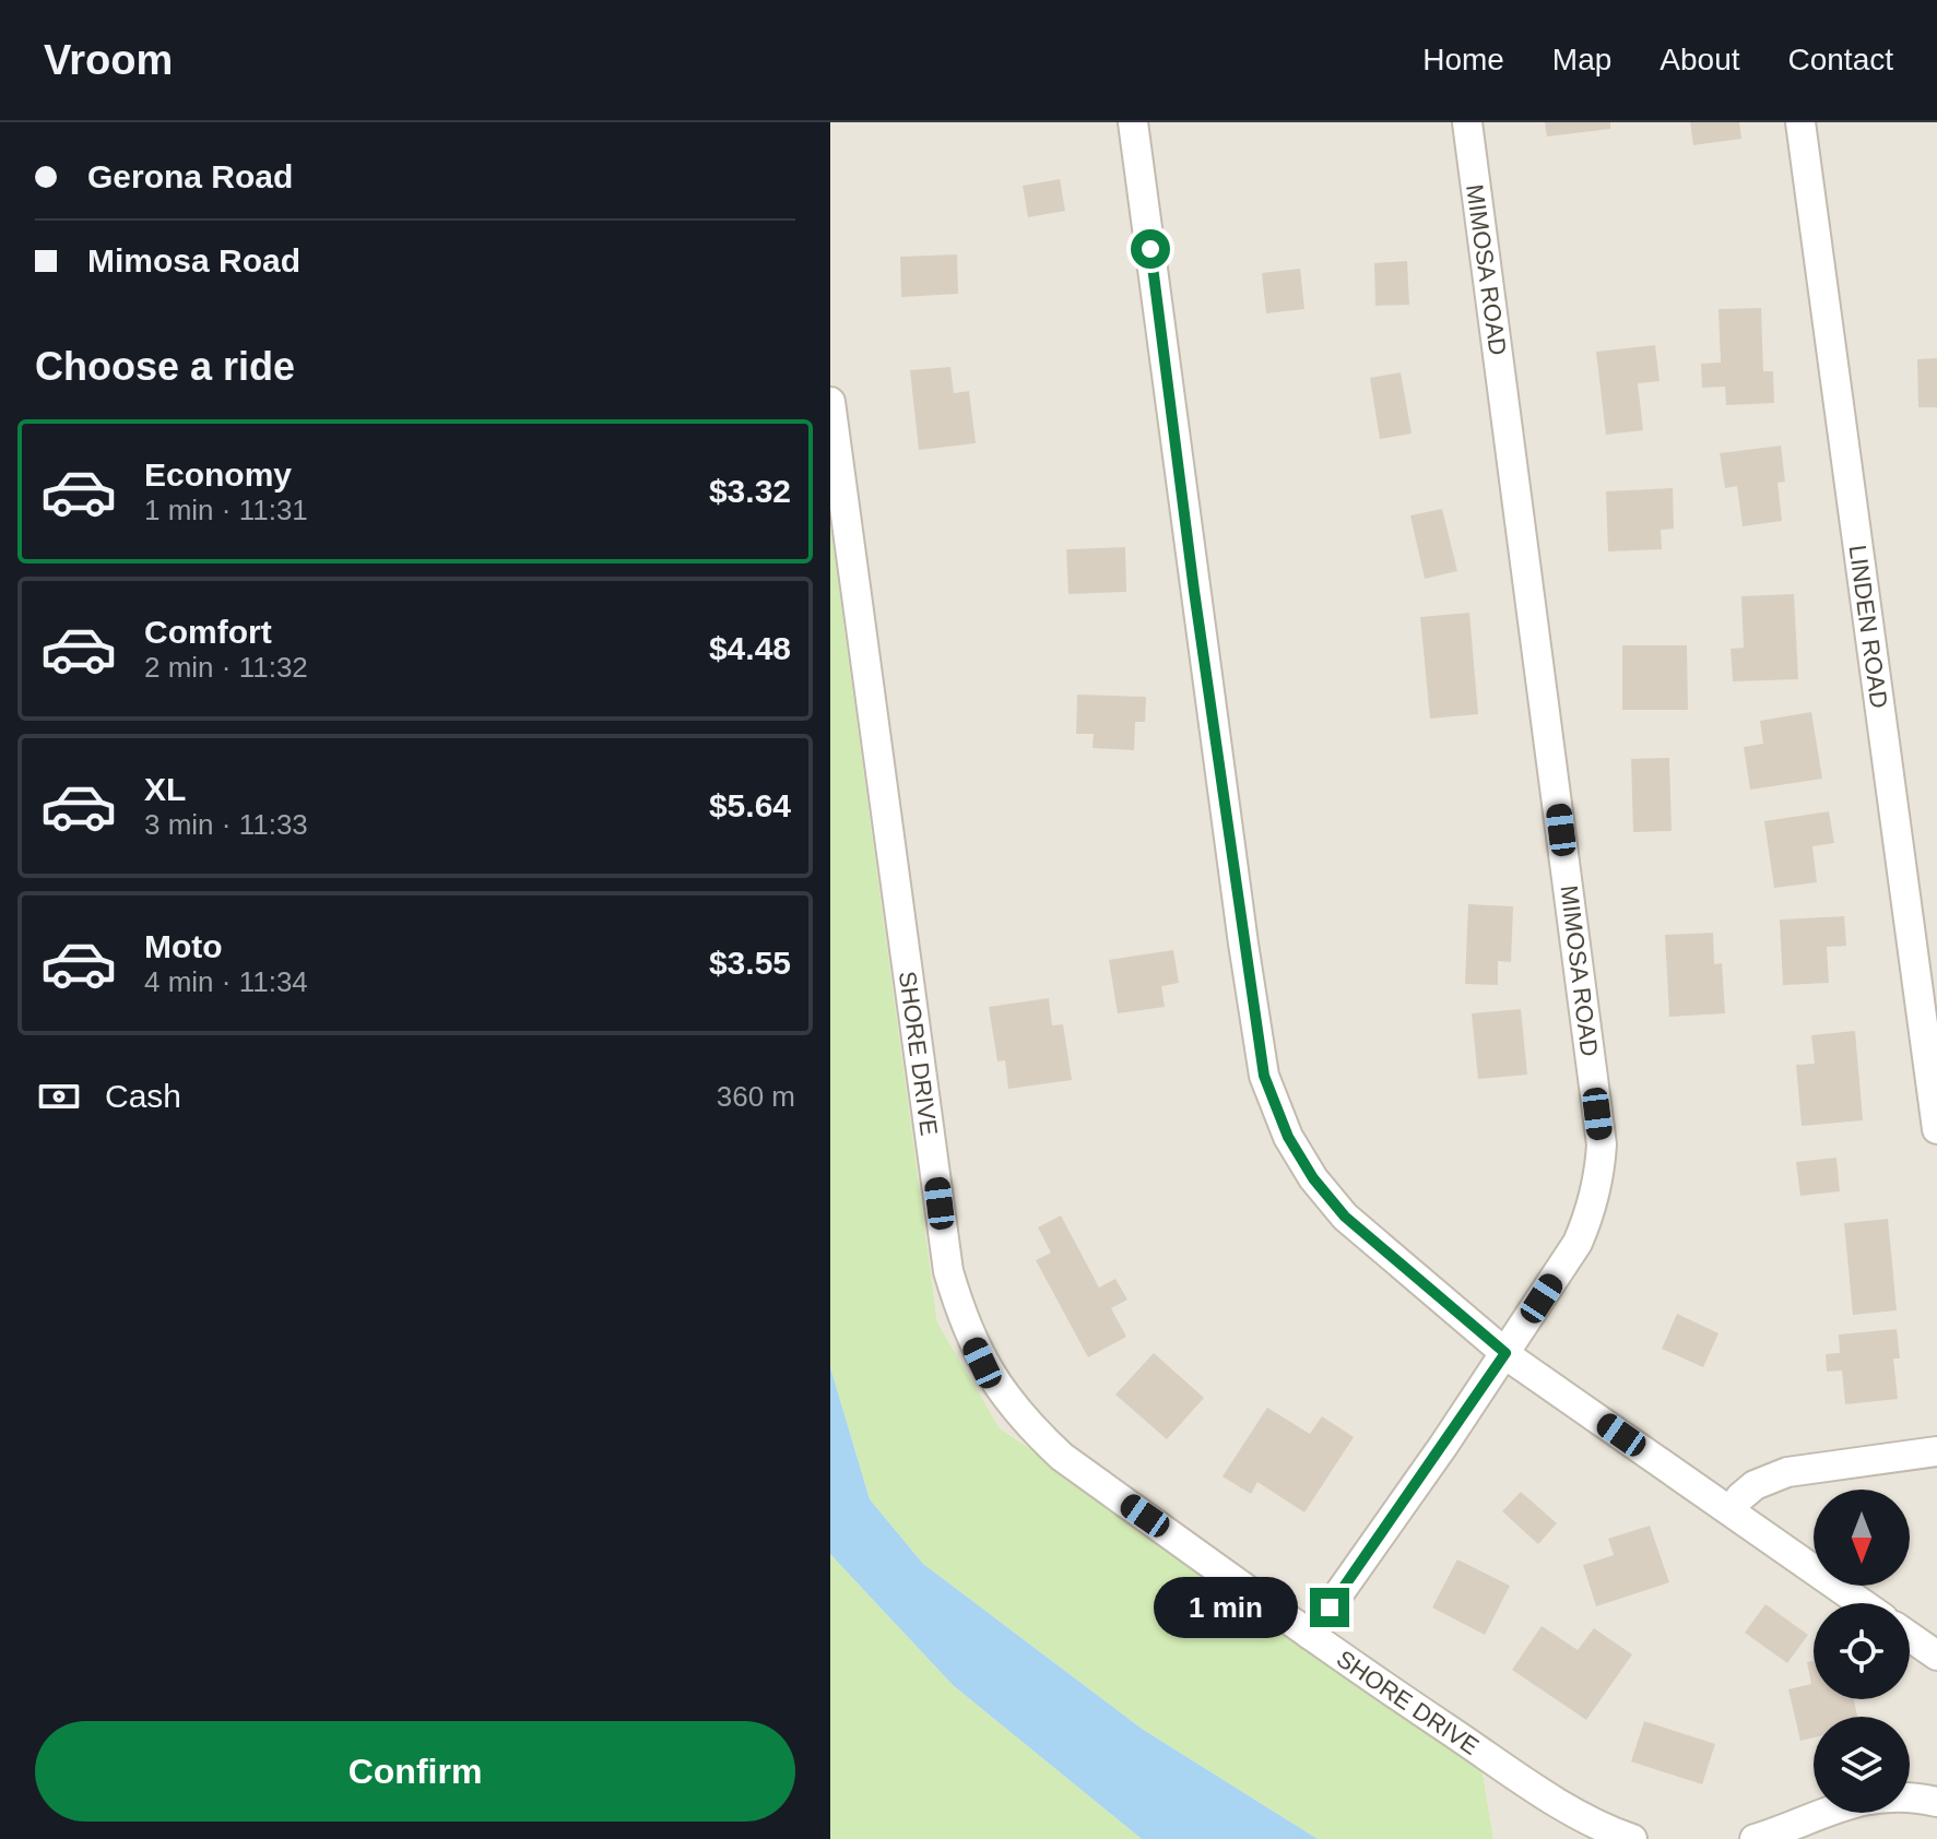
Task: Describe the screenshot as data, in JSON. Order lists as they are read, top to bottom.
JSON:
{
  "streets": {
    "street": ["MIMOSA ROAD", "LINDEN ROAD", "SHORE DRIVE"]
  },
  "crossings": [
    ["MIMOSA ROAD", "SHORE DRIVE"]
  ],
  "north": "bottom",
  "page": {
    "header": "Vroom",
    "nav": [
      "Home",
      "Map",
      "About",
      "Contact"
    ],
    "banner": ["Gerona Road", "Mimosa Road"],
    "heading": "Choose a ride",
    "list": [
      {
        "name": "Economy",
        "note": "1 min · 11:31",
        "value": "$3.32"
      },
      {
        "name": "Comfort",
        "note": "2 min · 11:32",
        "value": "$4.48"
      },
      {
        "name": "XL",
        "note": "3 min · 11:33",
        "value": "$5.64"
      },
      {
        "name": "Moto",
        "note": "4 min · 11:34",
        "value": "$3.55"
      }
    ],
    "pay": ["Cash", "360 m"],
    "bubble": "1 min",
    "buttons": "Confirm"
  }
}
